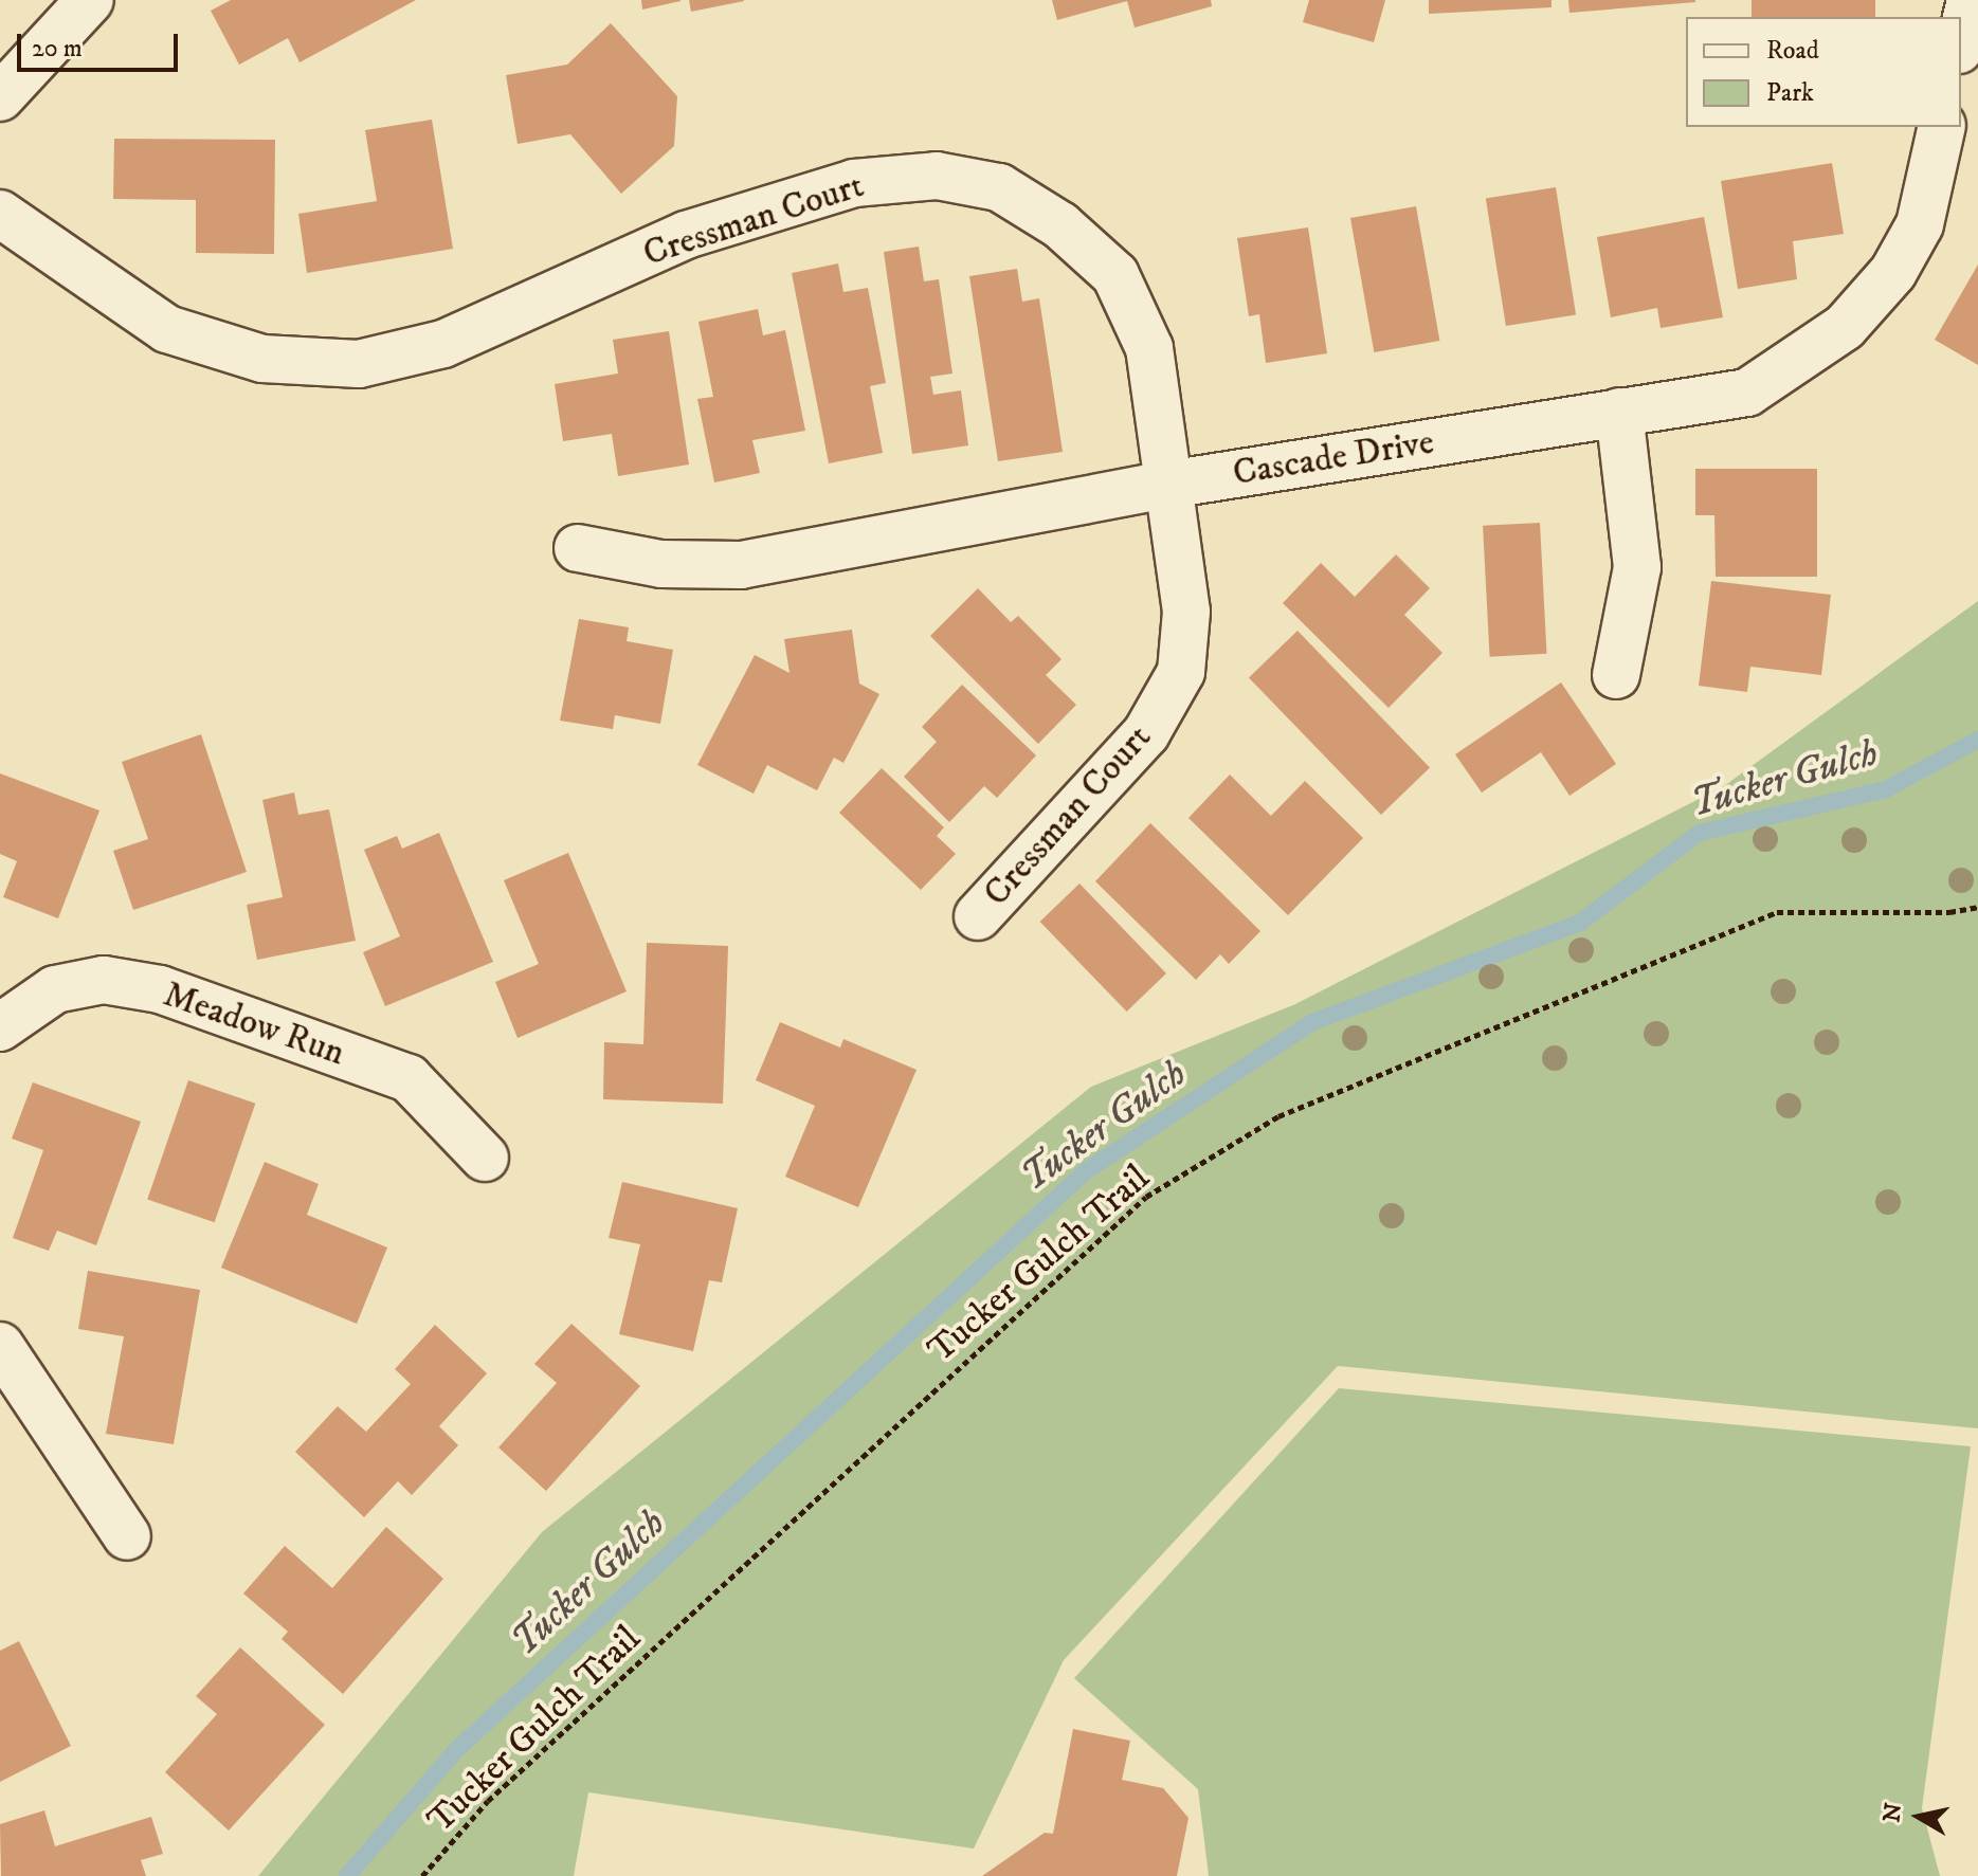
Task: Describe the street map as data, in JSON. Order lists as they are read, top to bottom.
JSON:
{
  "streets": {
    "street": ["Cressman Court", "Cascade Drive", "Meadow Run"],
    "path": ["Tucker Gulch Trail"]
  },
  "crossings": [
    ["Cressman Court", "Cascade Drive"]
  ],
  "water": ["Tucker Gulch"],
  "legend": ["Road", "Park"],
  "scale_bar": "20 m",
  "north": "left"
}
